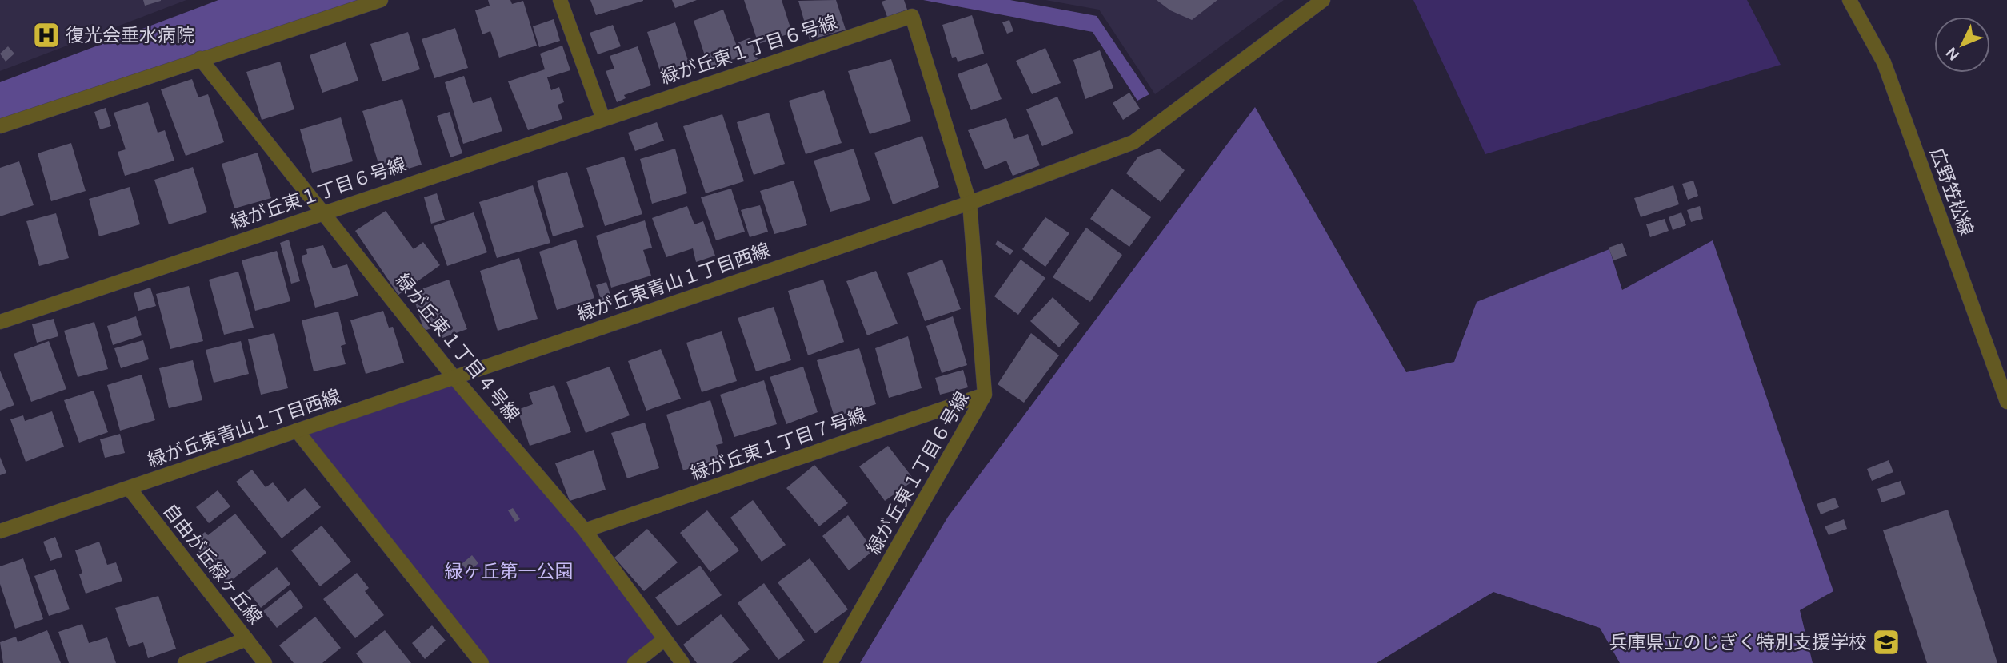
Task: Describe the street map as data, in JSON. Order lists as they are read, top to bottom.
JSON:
{
  "streets": {
    "street": [
      "緑が丘東１丁目６号線",
      "広野笠松線",
      "緑が丘東青山１丁目西線",
      "緑が丘東１丁目４号線",
      "緑が丘東１丁目７号線",
      "自由が丘緑ヶ丘線"
    ]
  },
  "crossings": [
    ["緑が丘東１丁目６号線", "緑が丘東青山１丁目西線"],
    ["緑が丘東１丁目６号線", "緑が丘東１丁目４号線"],
    ["緑が丘東１丁目６号線", "緑が丘東１丁目７号線"],
    ["緑が丘東青山１丁目西線", "緑が丘東１丁目４号線"],
    ["緑が丘東青山１丁目西線", "自由が丘緑ヶ丘線"],
    ["緑が丘東１丁目４号線", "緑が丘東１丁目７号線"]
  ],
  "parks": ["緑ヶ丘第一公園"],
  "places": {
    "hospital": ["復光会垂水病院"],
    "school or university": ["兵庫県立のじぎく特別支援学校"]
  },
  "north": "bottom left"
}
